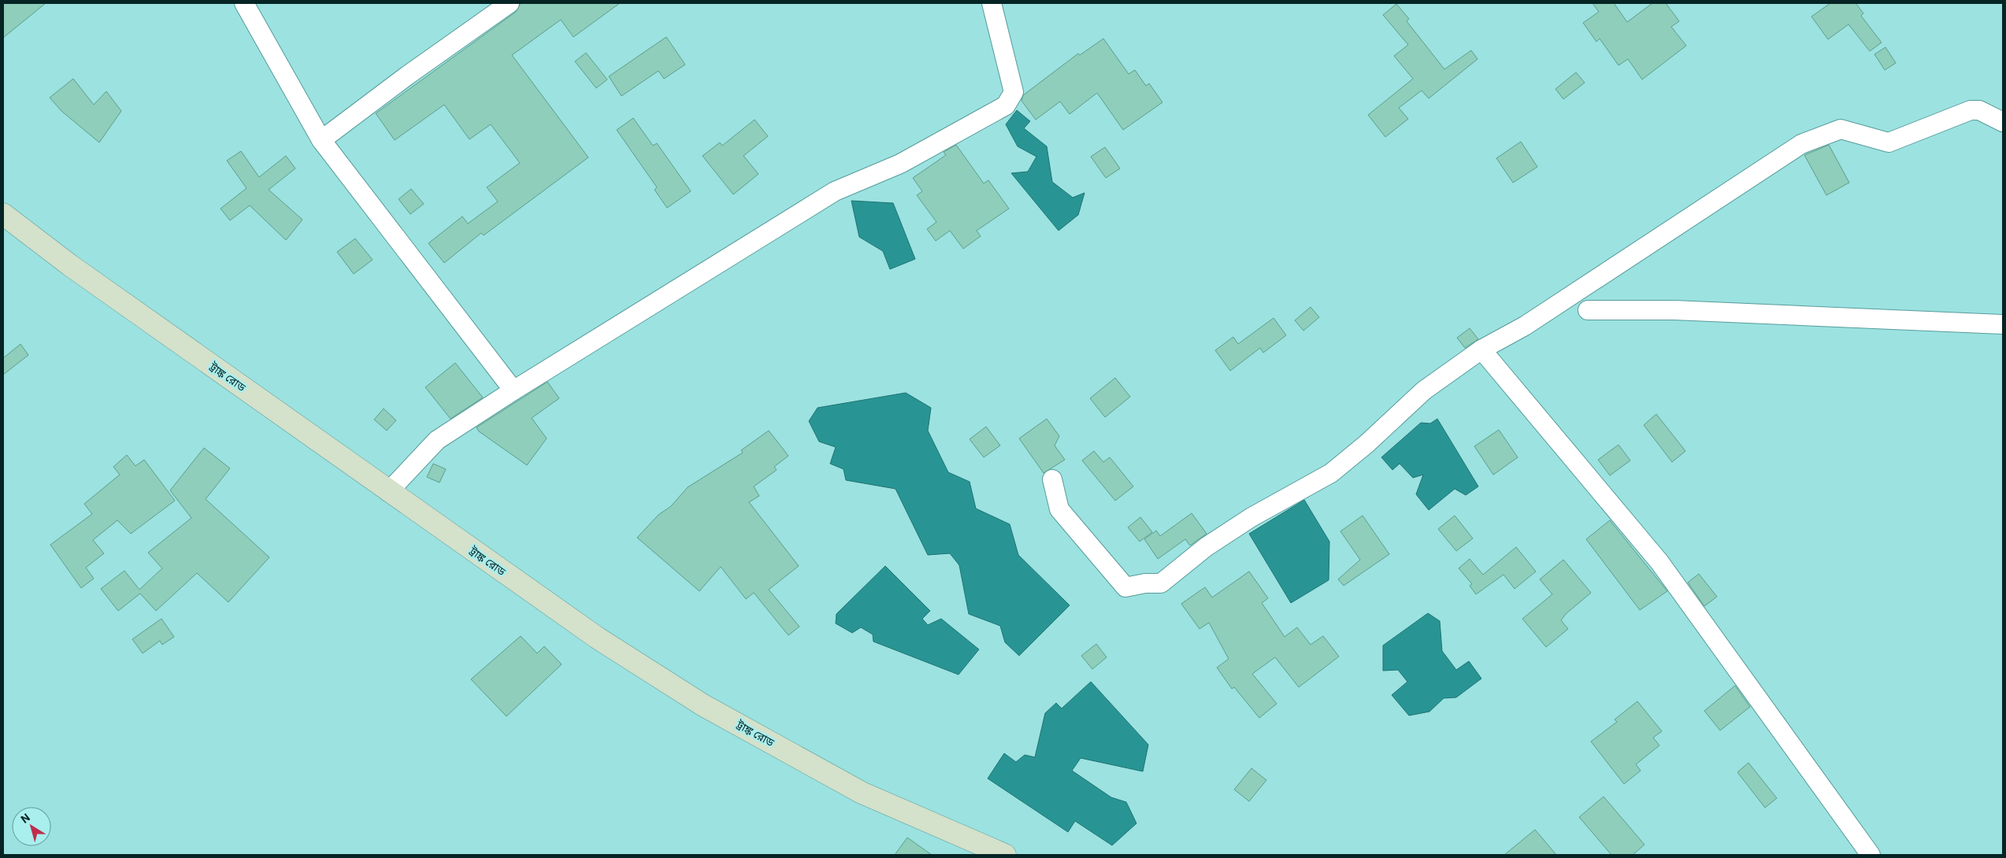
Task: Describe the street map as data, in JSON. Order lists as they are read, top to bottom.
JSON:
{
  "streets": {
    "main road": ["ট্রাঙ্ক রোড"]
  },
  "north": "top left"
}
